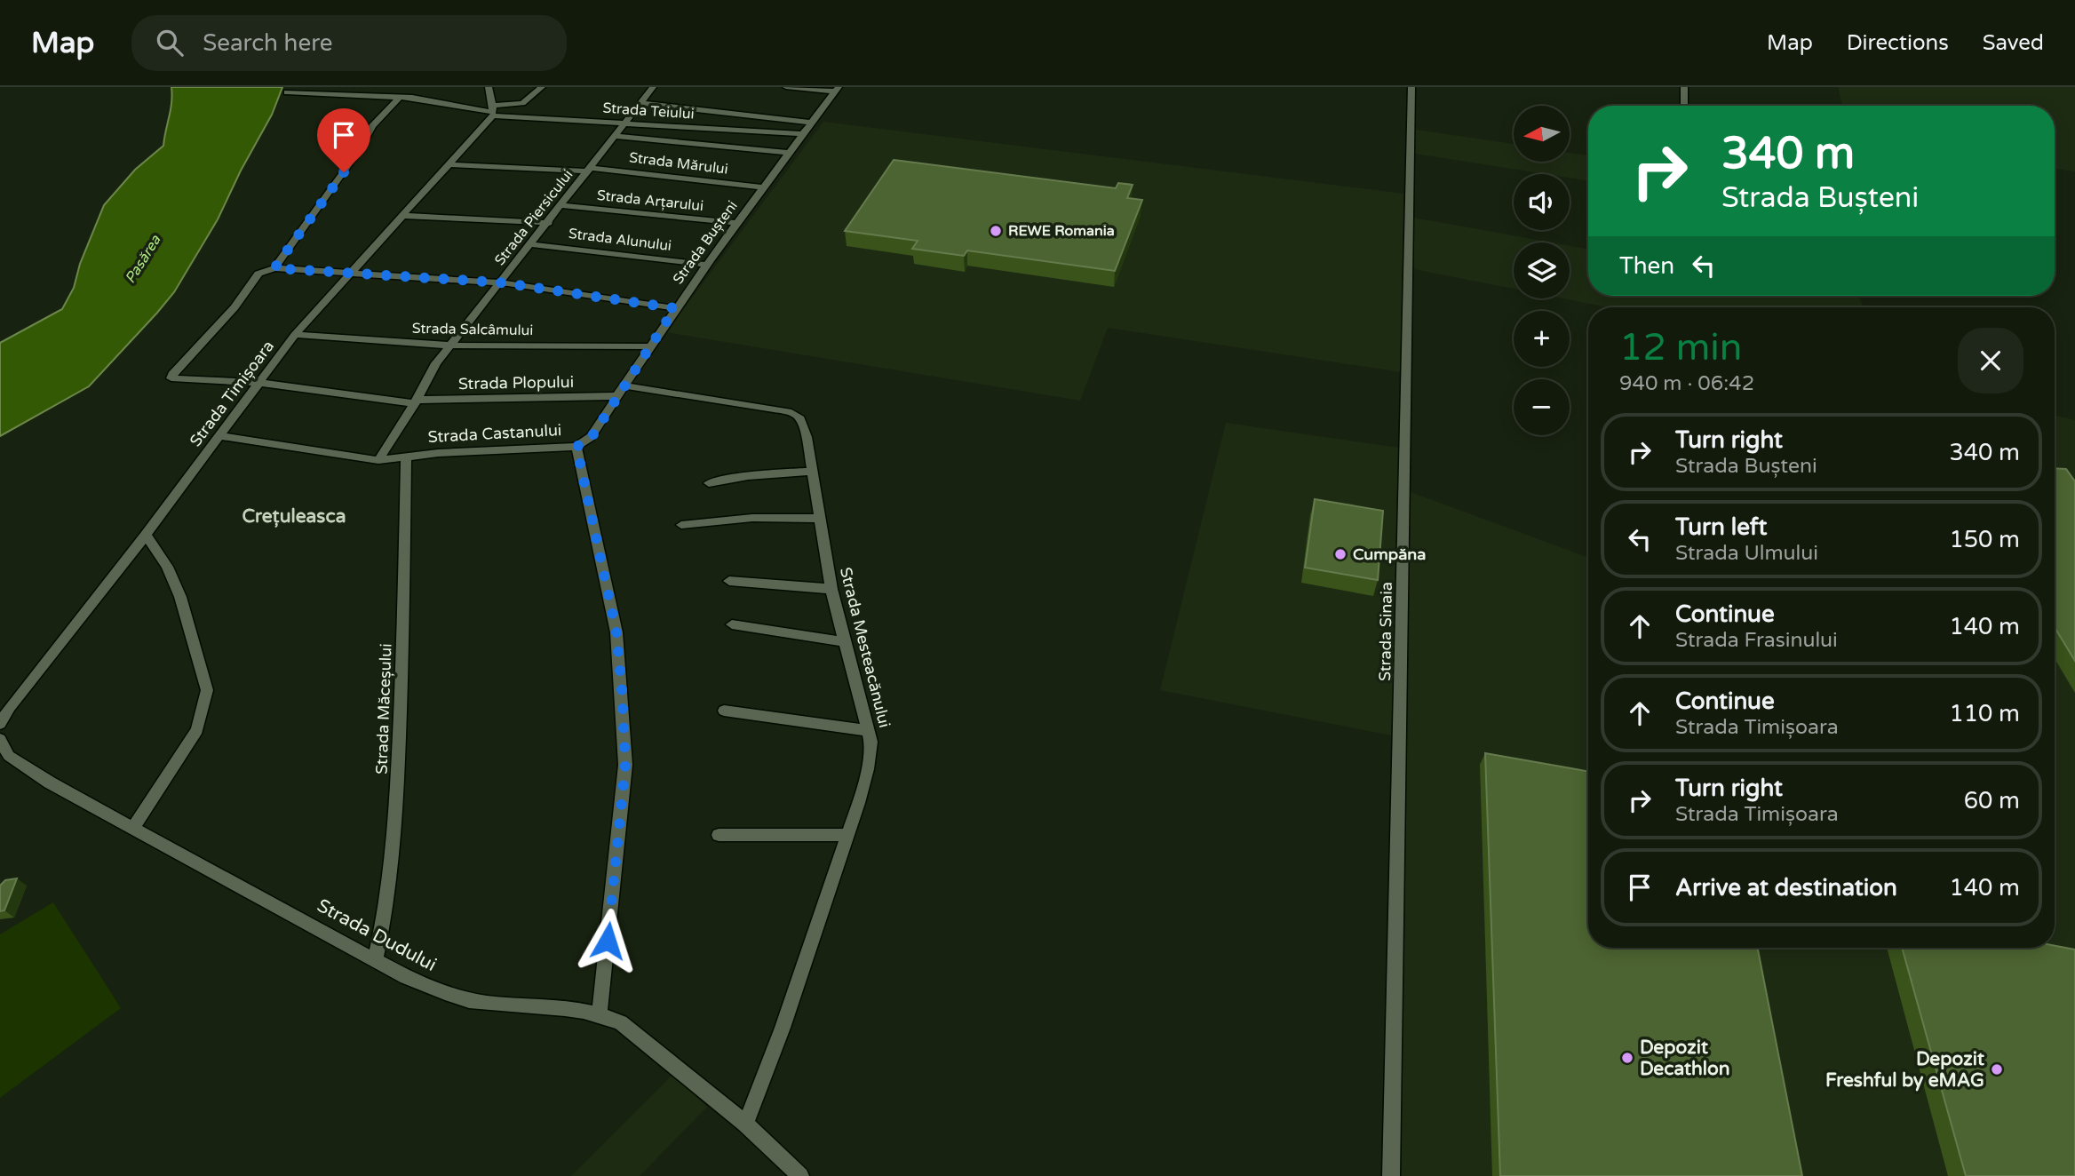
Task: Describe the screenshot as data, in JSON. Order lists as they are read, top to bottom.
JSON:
{
  "streets": {
    "street": [
      "Strada Teiului",
      "Strada Mărului",
      "Strada Arțarului",
      "Strada Piersicului",
      "Strada Alunului",
      "Strada Bușteni",
      "Strada Salcâmului",
      "Strada Plopului",
      "Strada Timișoara",
      "Strada Castanului",
      "Strada Sinaia",
      "Strada Mesteacănului",
      "Strada Măceșului",
      "Strada Dudului"
    ]
  },
  "crossings": [
    ["Strada Teiului", "Strada Piersicului"],
    ["Strada Teiului", "Strada Bușteni"],
    ["Strada Teiului", "Strada Timișoara"],
    ["Strada Mărului", "Strada Piersicului"],
    ["Strada Mărului", "Strada Bușteni"],
    ["Strada Mărului", "Strada Timișoara"],
    ["Strada Arțarului", "Strada Piersicului"],
    ["Strada Arțarului", "Strada Bușteni"],
    ["Strada Piersicului", "Strada Alunului"],
    ["Strada Piersicului", "Strada Salcâmului"],
    ["Strada Piersicului", "Strada Plopului"],
    ["Strada Piersicului", "Strada Castanului"],
    ["Strada Alunului", "Strada Bușteni"],
    ["Strada Bușteni", "Strada Salcâmului"],
    ["Strada Bușteni", "Strada Plopului"],
    ["Strada Bușteni", "Strada Castanului"],
    ["Strada Bușteni", "Strada Mesteacănului"],
    ["Strada Salcâmului", "Strada Timișoara"],
    ["Strada Plopului", "Strada Timișoara"],
    ["Strada Plopului", "Strada Mesteacănului"],
    ["Strada Timișoara", "Strada Castanului"],
    ["Strada Castanului", "Strada Măceșului"],
    ["Strada Castanului", "Strada Dudului"],
    ["Strada Mesteacănului", "Strada Dudului"],
    ["Strada Măceșului", "Strada Dudului"]
  ],
  "districts": ["Crețuleasca"],
  "water": ["Pasărea"],
  "places": [
    "REWE Romania",
    "Cumpăna",
    "Depozit Decathlon",
    "Depozit Freshful by eMAG"
  ],
  "north": "left",
  "page": {
    "header": "Map",
    "search": "Search here",
    "nav": ["Map", "Directions", "Saved"],
    "map_buttons": ["+", "−"],
    "turn": ["340 m", "Strada Bușteni"],
    "then": "Then",
    "heading": ["12 min", "940 m · 06:42"],
    "list": [
      {
        "name": "Turn right",
        "note": "Strada Bușteni",
        "value": "340 m"
      },
      {
        "name": "Turn left",
        "note": "Strada Ulmului",
        "value": "150 m"
      },
      {
        "name": "Continue",
        "note": "Strada Frasinului",
        "value": "140 m"
      },
      {
        "name": "Continue",
        "note": "Strada Timișoara",
        "value": "110 m"
      },
      {
        "name": "Turn right",
        "note": "Strada Timișoara",
        "value": "60 m"
      },
      {
        "name": "Arrive at destination",
        "value": "140 m"
      }
    ]
  }
}
